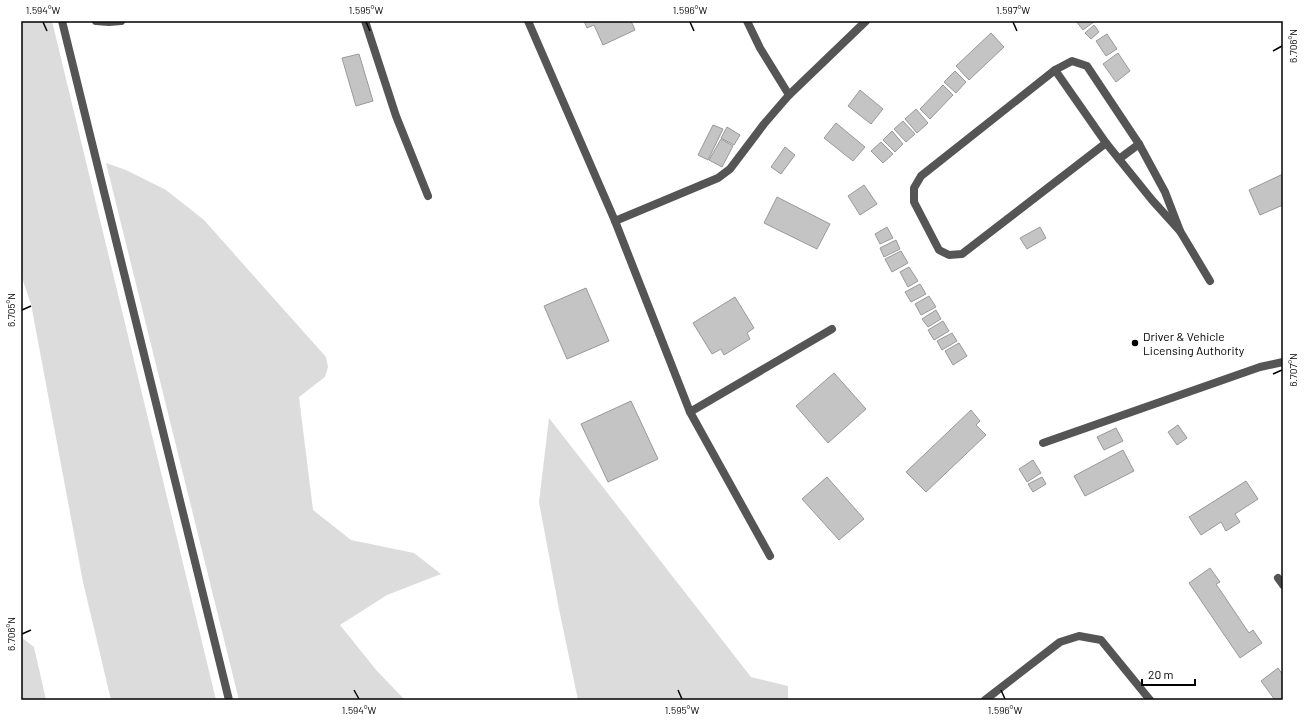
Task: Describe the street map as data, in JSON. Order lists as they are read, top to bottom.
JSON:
{
  "places": ["Driver & Vehicle Licensing Authority"],
  "scale_bar": "20 m",
  "coordinates": [
    "1.594°W",
    "1.595°W",
    "1.596°W",
    "1.597°W",
    "6.706°N",
    "6.705°N",
    "6.707°N"
  ]
}
